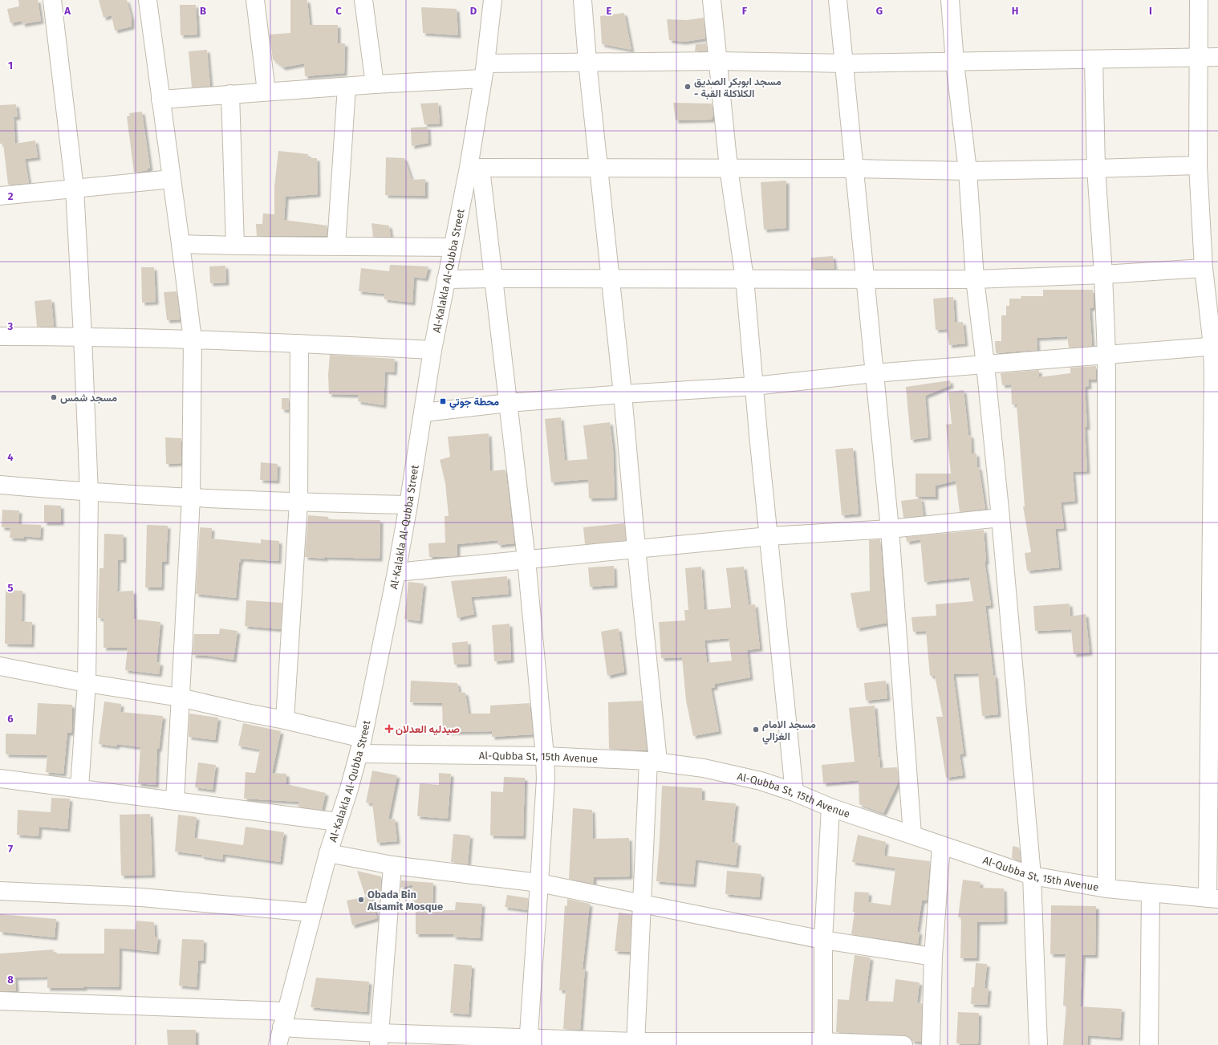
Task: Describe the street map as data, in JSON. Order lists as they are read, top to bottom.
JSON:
{
  "streets": {
    "street": ["Al-Kalakla Al-Qubba Street", "Al-Qubba St, 15th Avenue"]
  },
  "crossings": [
    ["Al-Kalakla Al-Qubba Street", "Al-Qubba St, 15th Avenue"]
  ],
  "places": {
    "other": [
      "مسجد ابوبكر الصديق - الكلاكلة القبة",
      "مسجد شمس",
      "مسجد الامام الغزالي",
      "Obada Bin Alsamit Mosque"
    ],
    "transit": ["محطة جوتي"],
    "health": ["صيدليه العدلان"]
  },
  "grid": {
    "columns": [
      "A",
      "B",
      "C",
      "D",
      "E",
      "F",
      "G",
      "H",
      "I"
    ],
    "rows": [
      "1",
      "2",
      "3",
      "4",
      "5",
      "6",
      "7",
      "8"
    ]
  }
}
